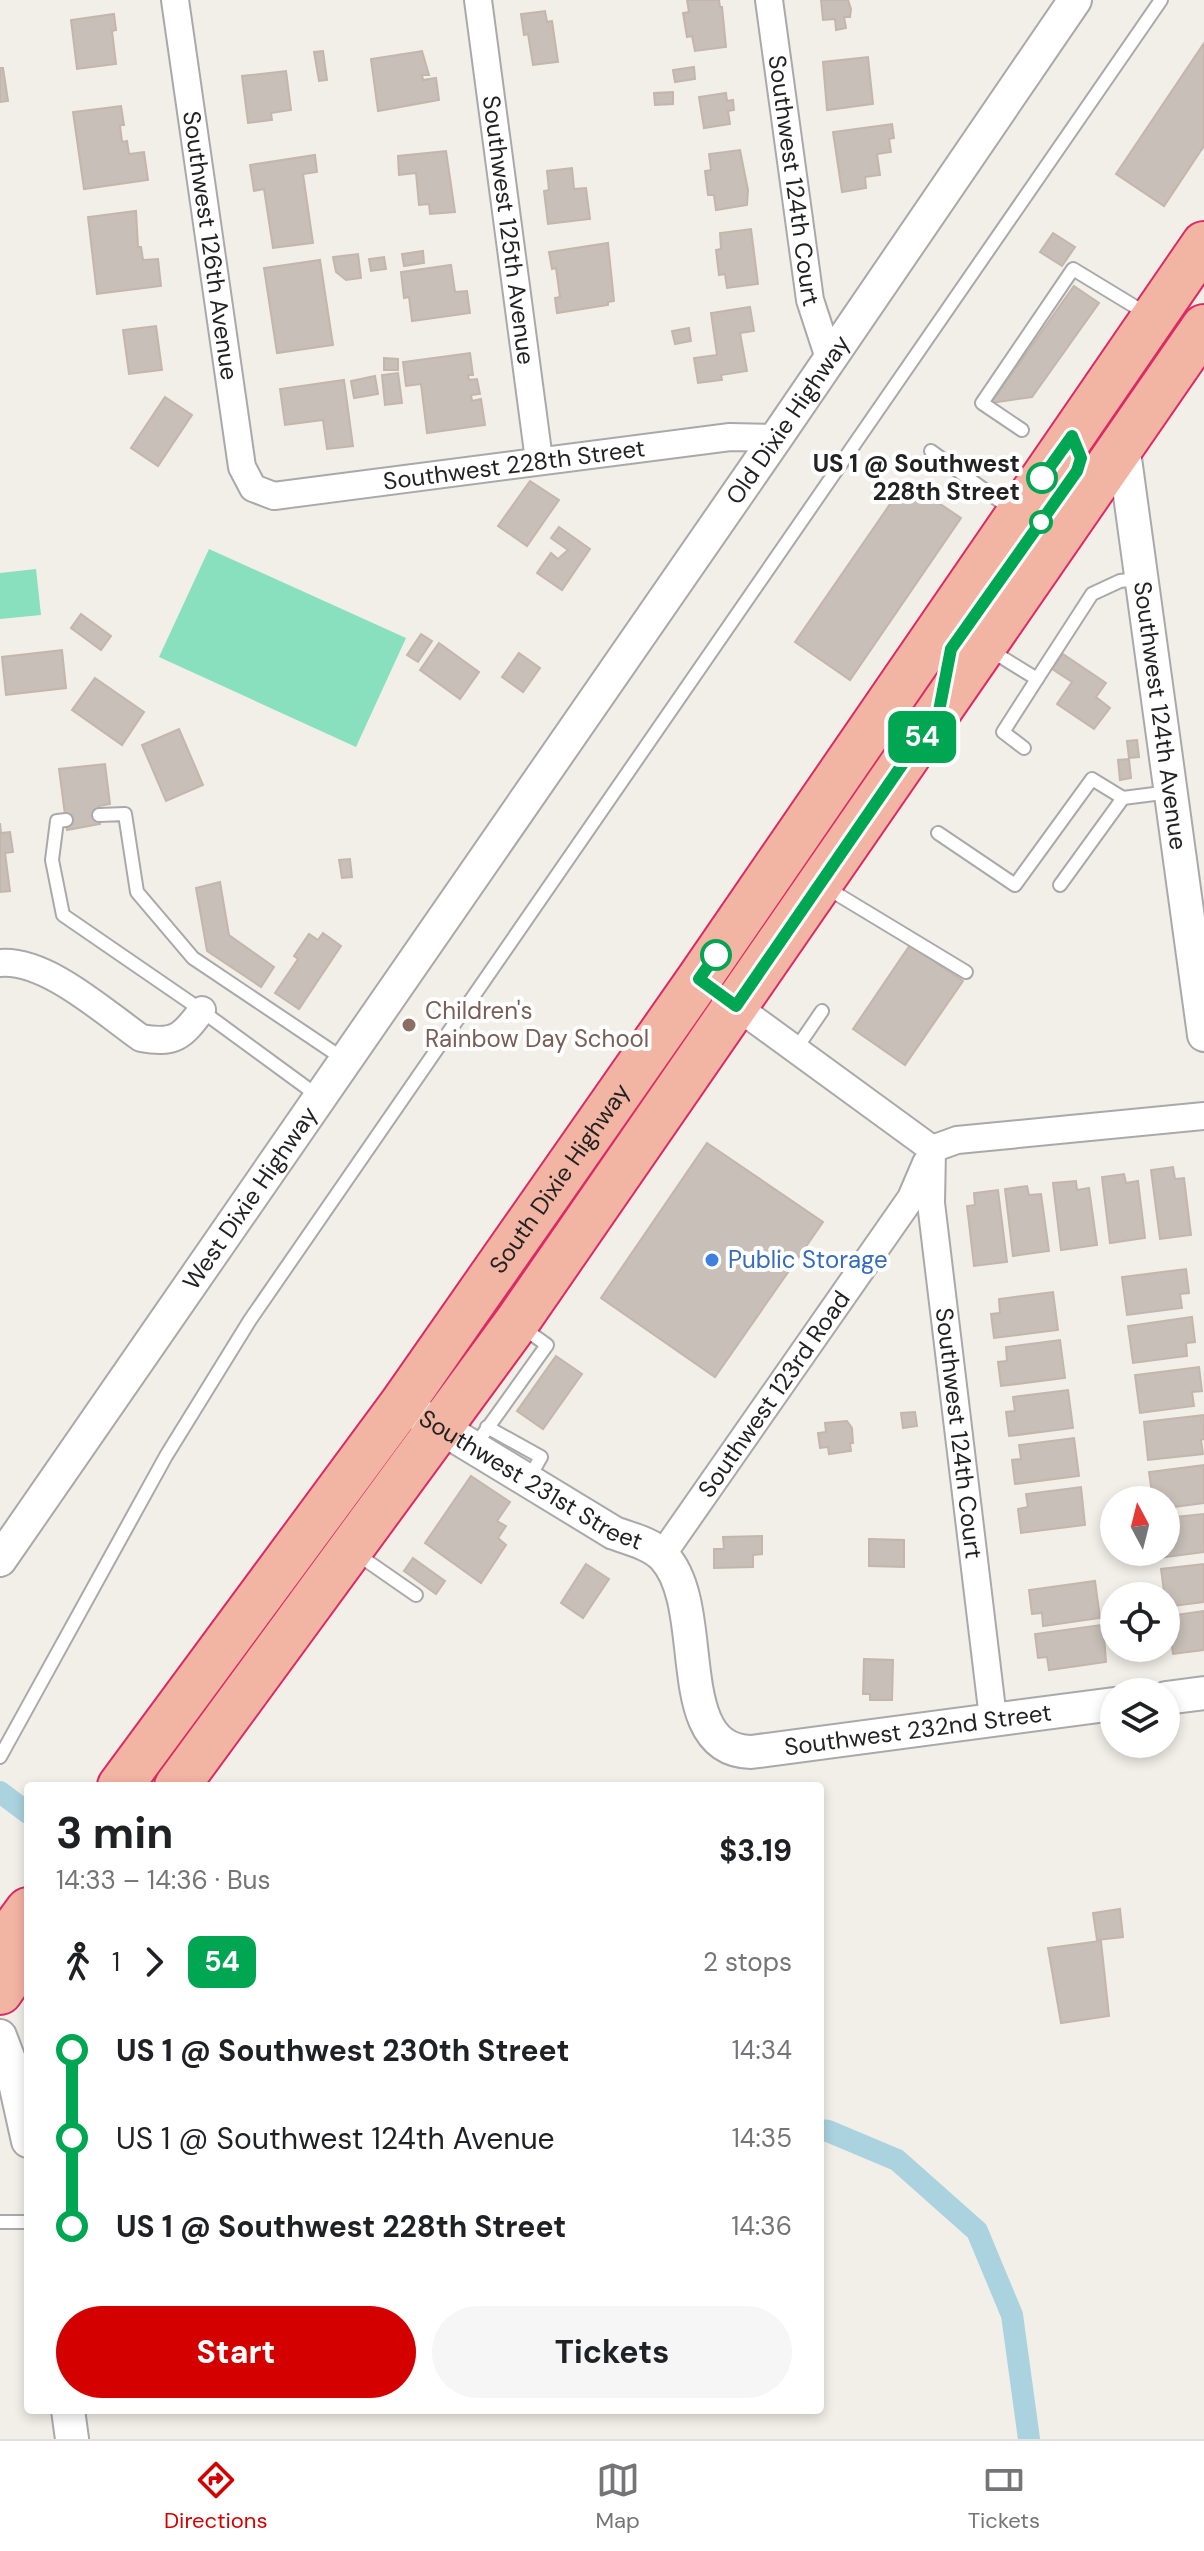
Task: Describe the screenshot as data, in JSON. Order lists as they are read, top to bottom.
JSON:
{
  "streets": {
    "highway": ["South Dixie Highway"],
    "street": [
      "Southwest 124th Court",
      "Southwest 125th Avenue",
      "Southwest 126th Avenue",
      "Old Dixie Highway",
      "Southwest 228th Street",
      "Southwest 124th Avenue",
      "West Dixie Highway",
      "Southwest 123rd Road",
      "Southwest 231st Street",
      "Southwest 232nd Street"
    ]
  },
  "crossings": [
    ["Southwest 124th Court", "Old Dixie Highway"],
    ["Southwest 124th Court", "Southwest 123rd Road"],
    ["Southwest 124th Court", "Southwest 232nd Street"],
    ["Southwest 125th Avenue", "Southwest 228th Street"],
    ["Southwest 126th Avenue", "Southwest 228th Street"],
    ["Old Dixie Highway", "Southwest 228th Street"],
    ["Old Dixie Highway", "West Dixie Highway"],
    ["Southwest 124th Avenue", "South Dixie Highway"],
    ["South Dixie Highway", "Southwest 231st Street"],
    ["Southwest 123rd Road", "Southwest 231st Street"],
    ["Southwest 123rd Road", "Southwest 232nd Street"],
    ["Southwest 231st Street", "Southwest 232nd Street"]
  ],
  "places": ["US 1 @ Southwest 228th Street", "Children's Rainbow Day School", "Public Storage"],
  "lines": ["bus line 54"],
  "north": "top",
  "page": {
    "on_map": "54",
    "heading": ["3 min", "14:33 – 14:36 · Bus", "$3.19"],
    "legs": ["1", "54", "2 stops"],
    "list": [
      {
        "name": "US 1 @ Southwest 230th Street",
        "value": "14:34"
      },
      {
        "name": "US 1 @ Southwest 124th Avenue",
        "value": "14:35"
      },
      {
        "name": "US 1 @ Southwest 228th Street",
        "value": "14:36"
      }
    ],
    "buttons": ["Start", "Tickets"],
    "tabs": ["Directions", "Map", "Tickets"]
  }
}
